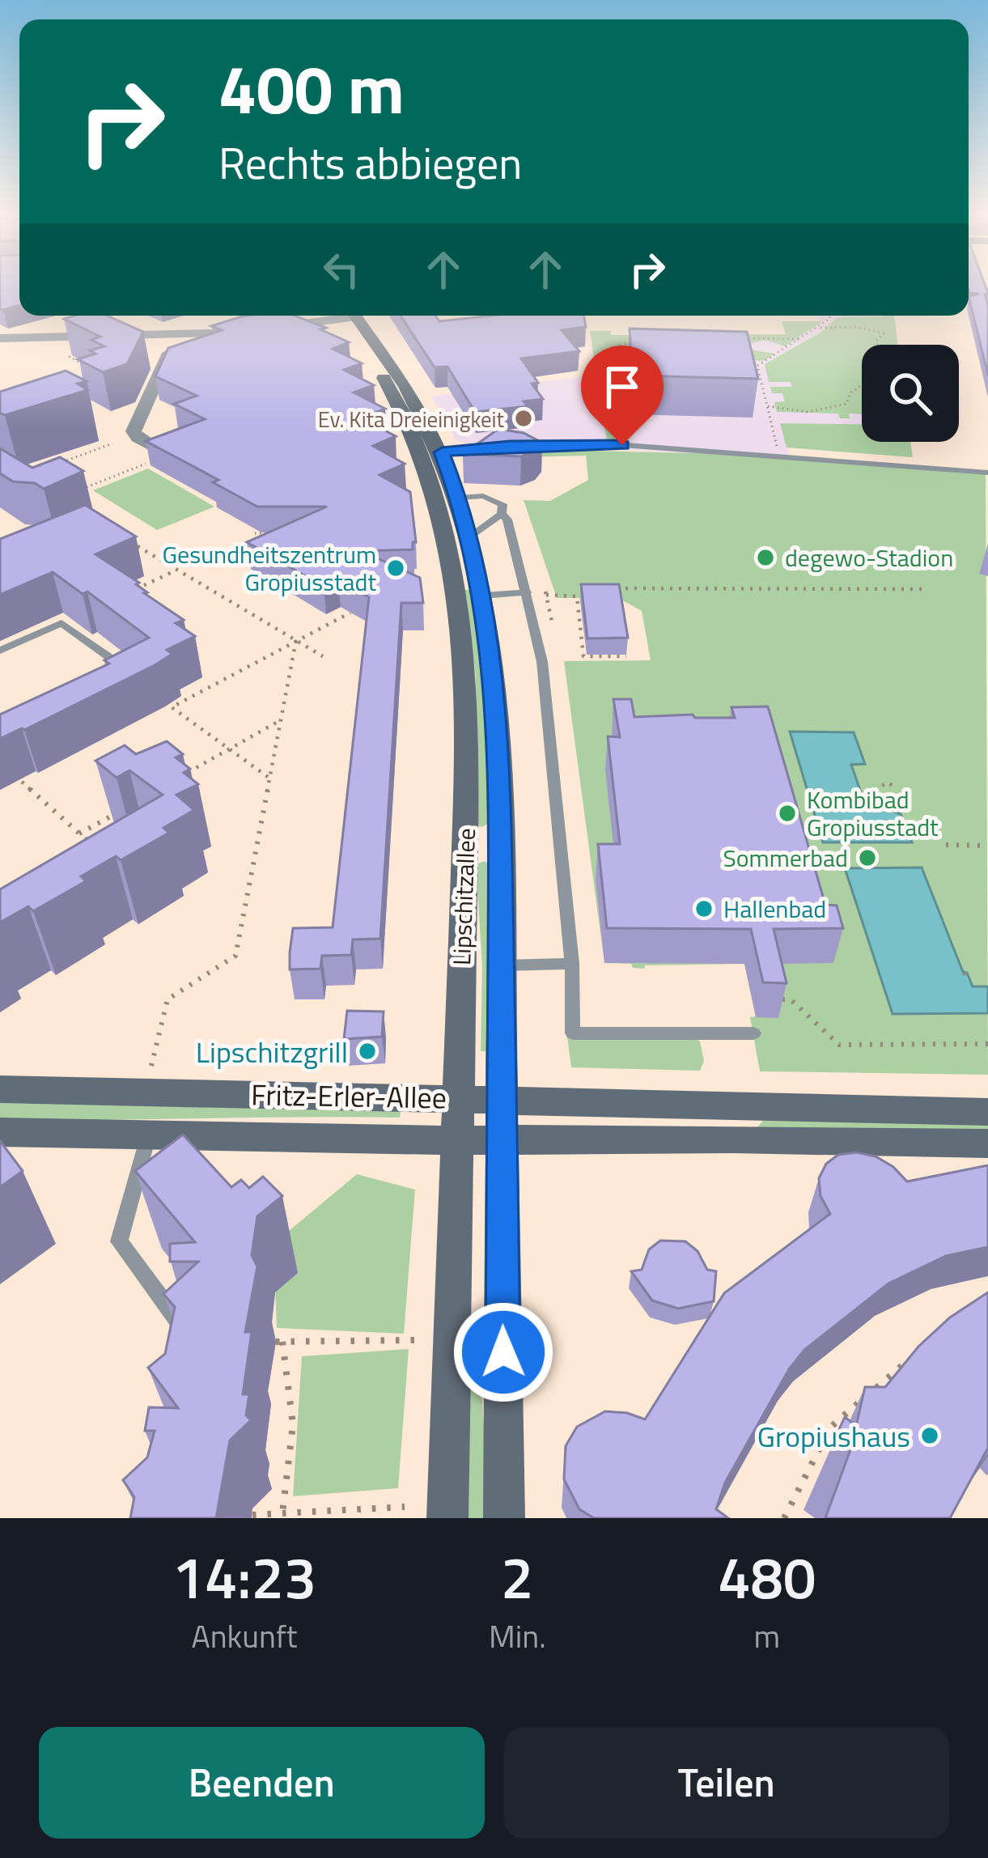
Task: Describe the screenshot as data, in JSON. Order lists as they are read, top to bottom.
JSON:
{
  "streets": {
    "street": ["Lipschitzallee", "Fritz-Erler-Allee"]
  },
  "crossings": [
    ["Lipschitzallee", "Fritz-Erler-Allee"]
  ],
  "places": [
    "Ev. Kita Dreieinigkeit",
    "degewo-Stadion",
    "Gesundheitszentrum Gropiusstadt",
    "Kombibad Gropiusstadt",
    "Sommerbad",
    "Hallenbad",
    "Lipschitzgrill",
    "Gropiushaus"
  ],
  "page": {
    "turn": ["400 m", "Rechts abbiegen"],
    "eta": [
      "14:23",
      "Ankunft",
      "2",
      "Min.",
      "480",
      "m"
    ],
    "buttons": ["Beenden", "Teilen"]
  }
}
